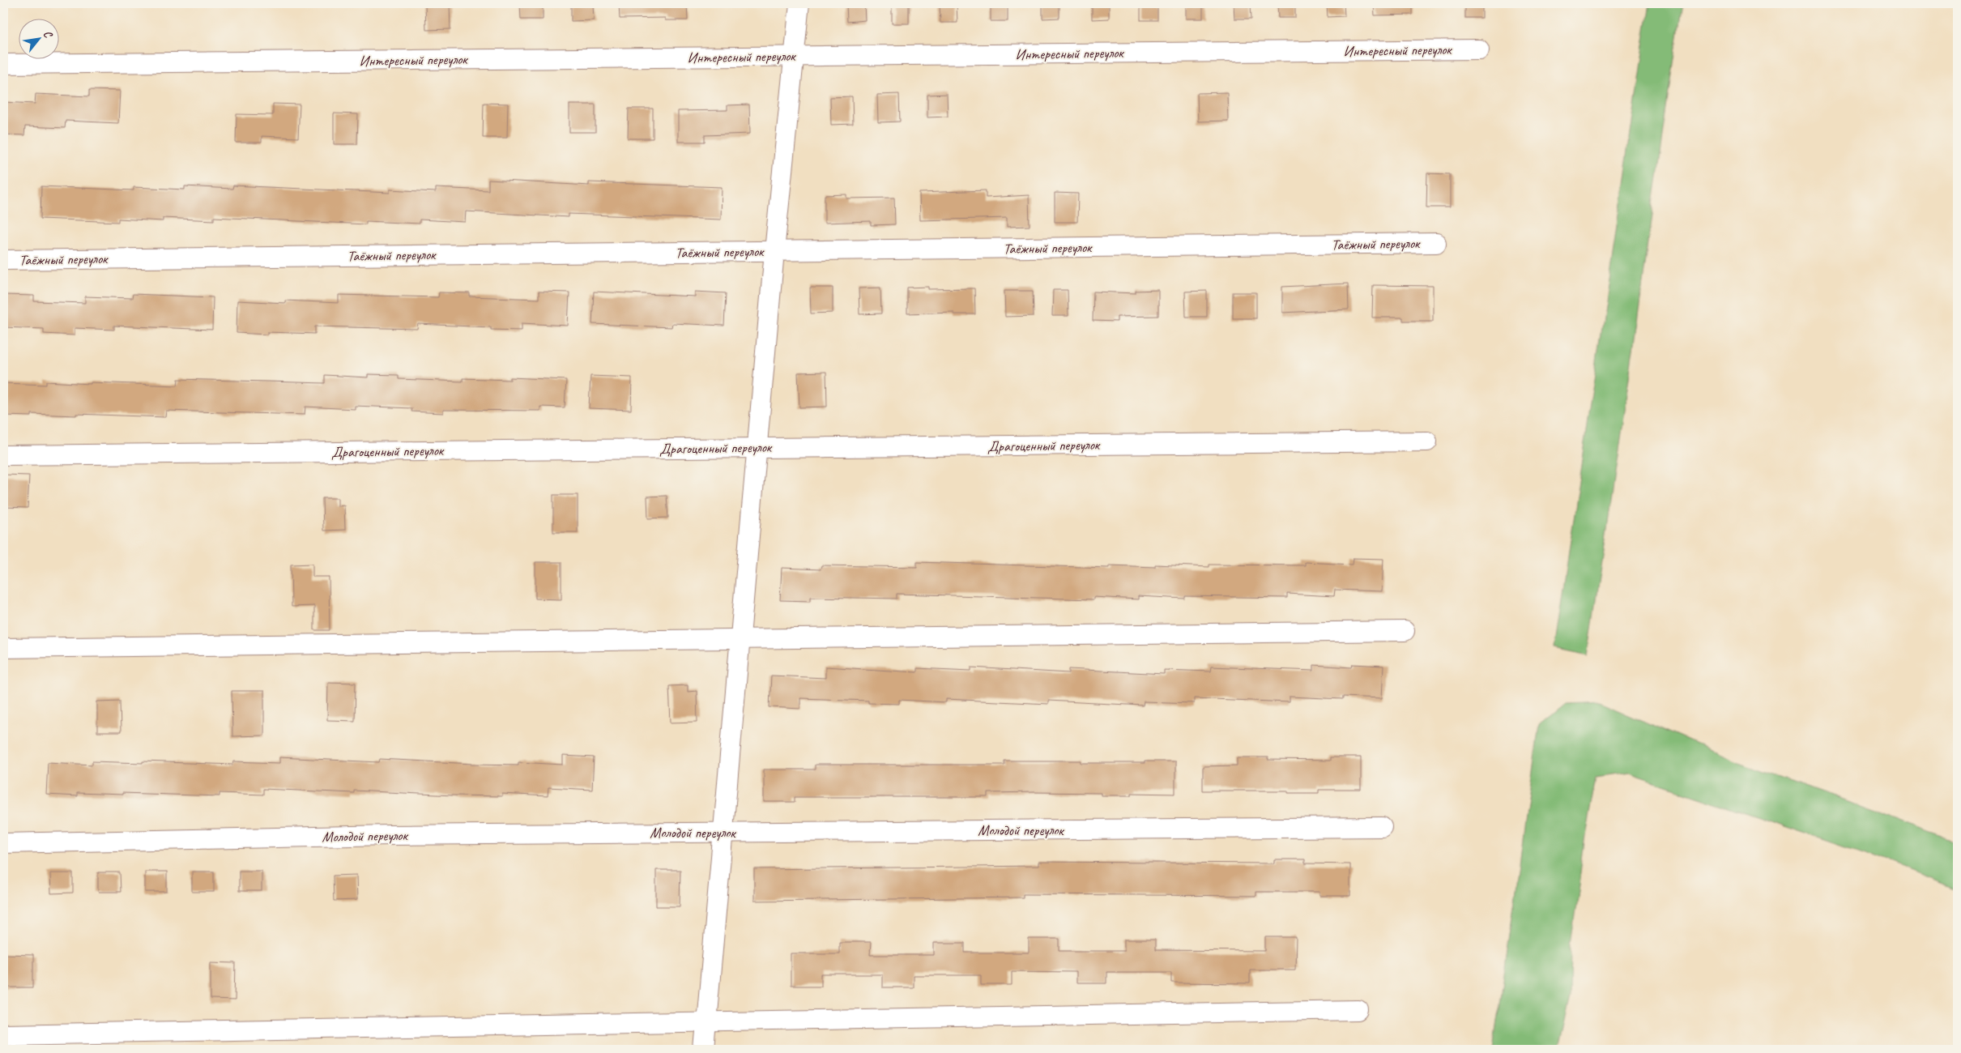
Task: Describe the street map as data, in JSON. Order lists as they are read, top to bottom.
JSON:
{
  "streets": {
    "street": [
      "Интересный переулок",
      "Таёжный переулок",
      "Драгоценный переулок",
      "Молодой переулок"
    ]
  },
  "north": "top right"
}
